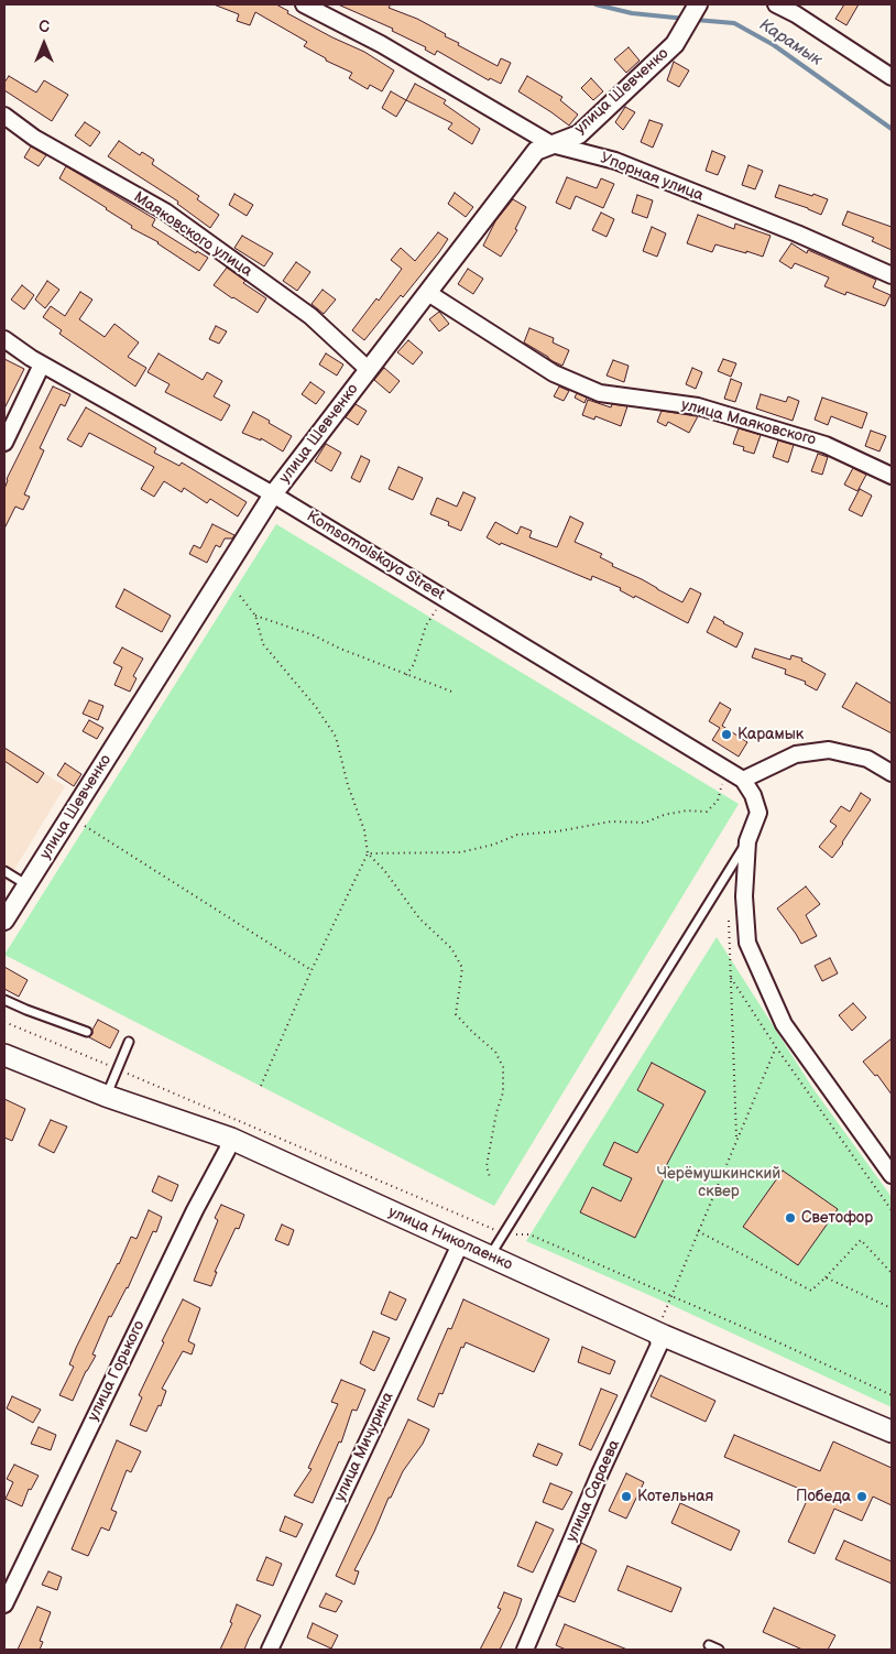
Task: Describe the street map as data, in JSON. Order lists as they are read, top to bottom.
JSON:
{
  "streets": {
    "main road": ["улица Николаенко"],
    "street": [
      "улица Шевченко",
      "Упорная улица",
      "Маяковского улица",
      "улица Маяковского",
      "Komsomolskaya Street",
      "улица Горького",
      "улица Мичурина",
      "улица Сараева"
    ]
  },
  "crossings": [
    ["улица Шевченко", "Упорная улица"],
    ["улица Шевченко", "Маяковского улица"],
    ["улица Шевченко", "улица Маяковского"],
    ["улица Шевченко", "Komsomolskaya Street"],
    ["улица Николаенко", "улица Горького"],
    ["улица Николаенко", "улица Мичурина"],
    ["улица Николаенко", "улица Сараева"]
  ],
  "water": ["Карамык"],
  "parks": ["Черёмушкинский сквер"],
  "places": [
    "Карамык",
    "Светофор",
    "Котельная",
    "Победа"
  ],
  "north": "top"
}
